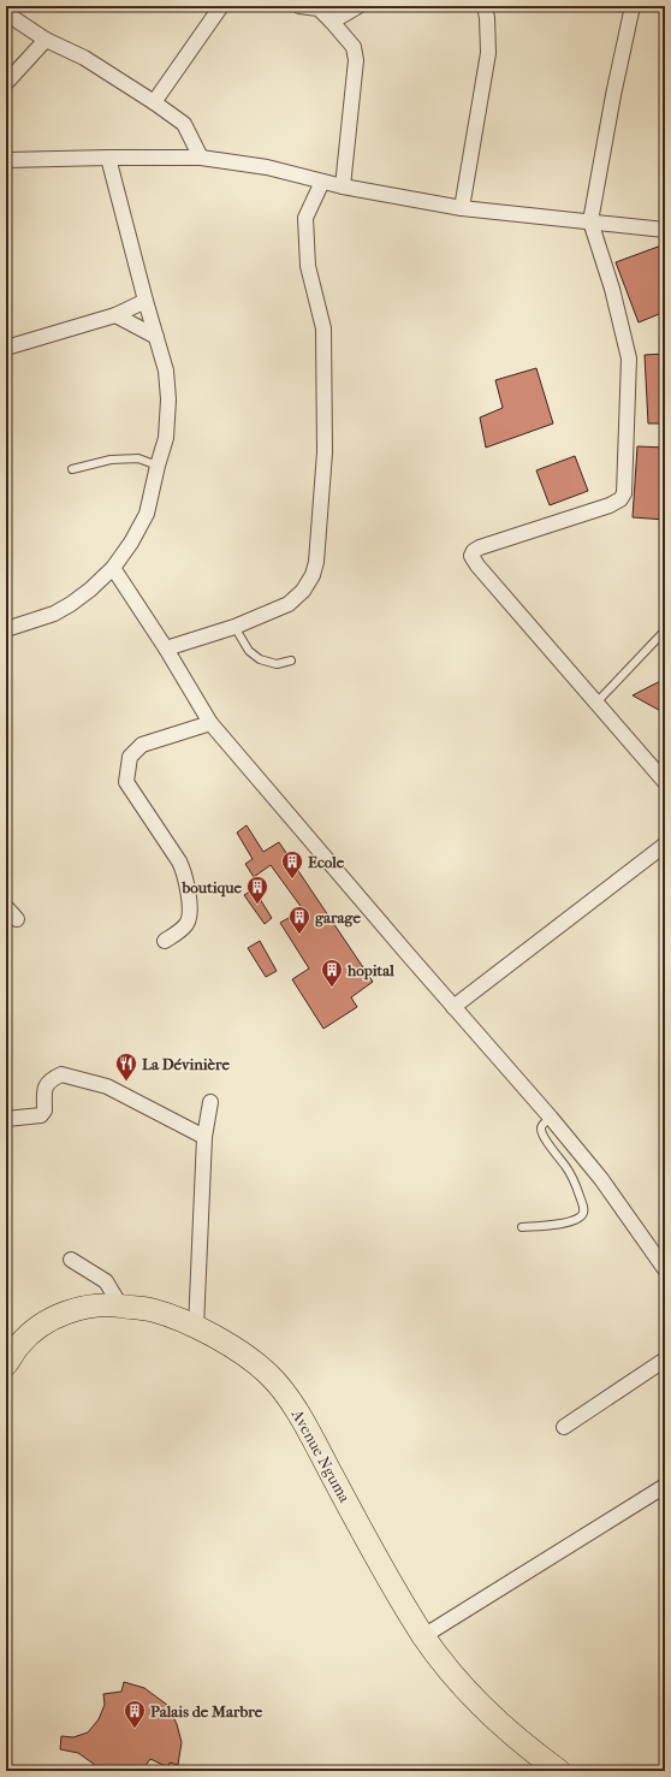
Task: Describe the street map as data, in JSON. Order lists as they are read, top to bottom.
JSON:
{
  "streets": {
    "main road": ["Avenue Nguma"]
  },
  "places": {
    "building": [
      "Ecole",
      "boutique",
      "garage",
      "hopital",
      "Palais de Marbre"
    ],
    "restaurant": ["La Dévinière"]
  }
}
